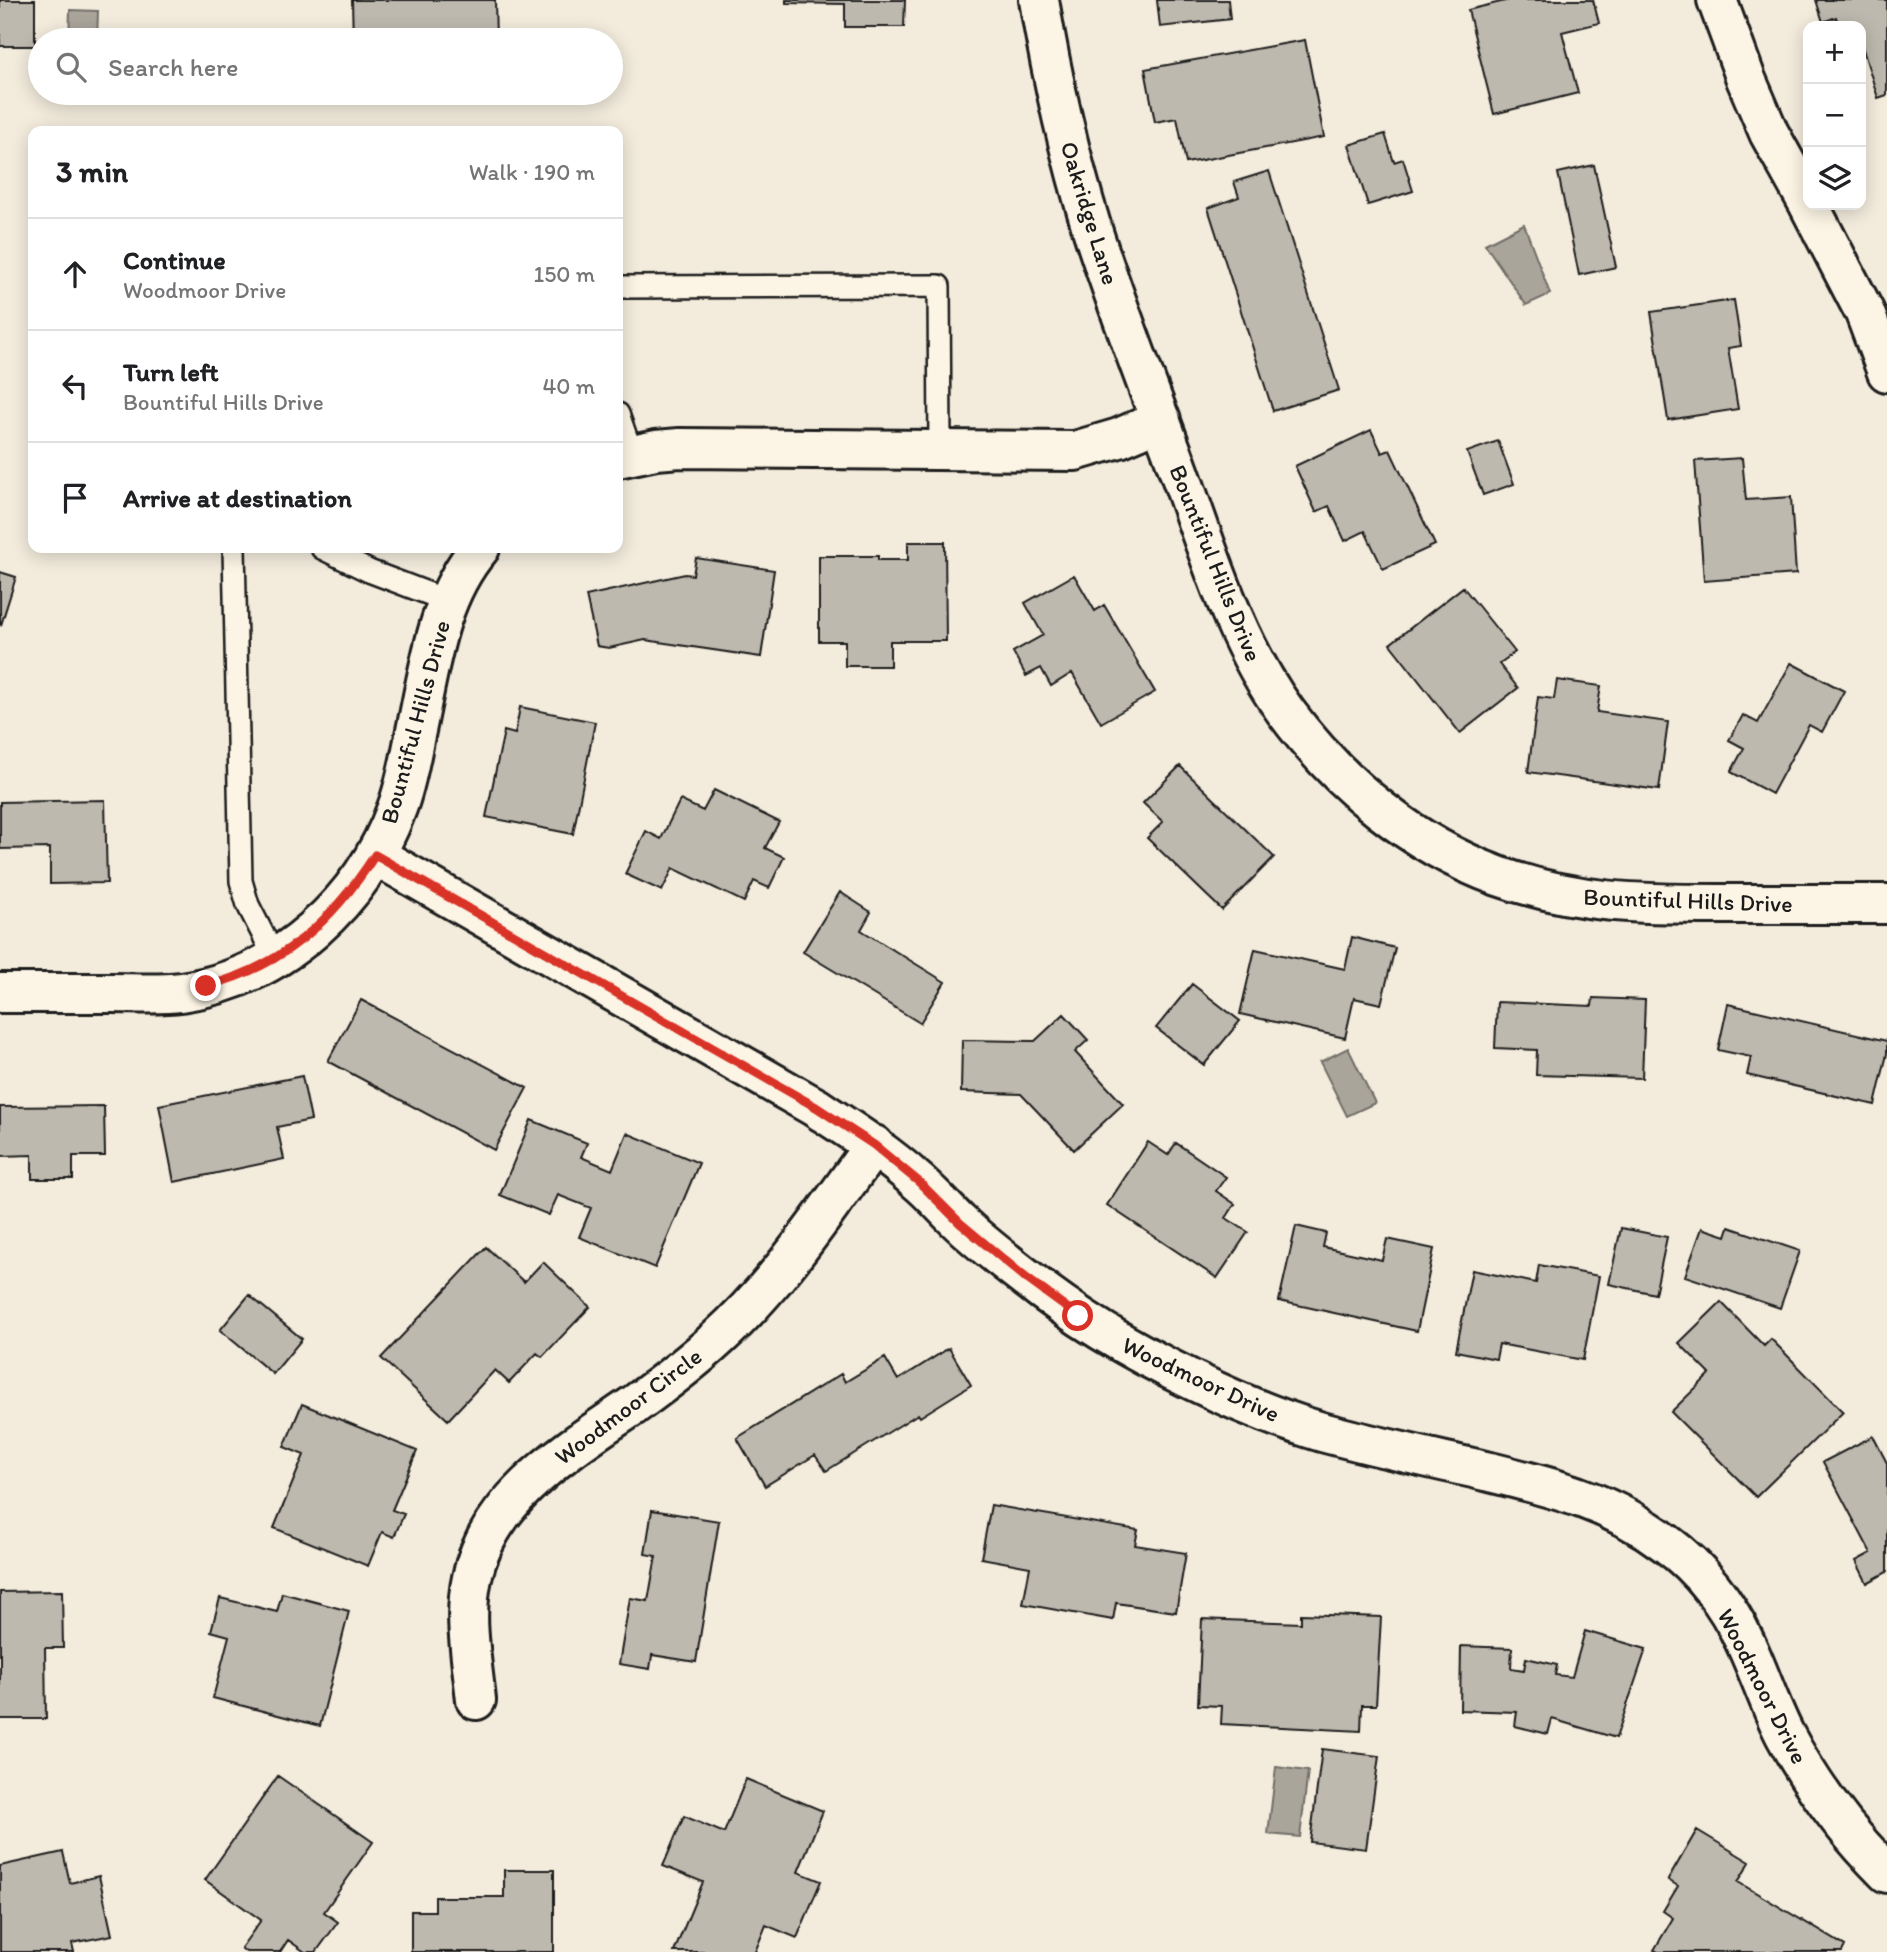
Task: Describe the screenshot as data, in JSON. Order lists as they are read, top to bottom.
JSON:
{
  "streets": {
    "street": [
      "Oakridge Lane",
      "Bountiful Hills Drive",
      "Woodmoor Drive",
      "Woodmoor Circle"
    ]
  },
  "crossings": [
    ["Oakridge Lane", "Bountiful Hills Drive"],
    ["Bountiful Hills Drive", "Woodmoor Drive"],
    ["Woodmoor Drive", "Woodmoor Circle"]
  ],
  "page": {
    "map_buttons": ["+", "−"],
    "search": "Search here",
    "heading": ["3 min", "Walk · 190 m"],
    "list": [
      ["Continue", "Woodmoor Drive", "150 m"],
      ["Turn left", "Bountiful Hills Drive", "40 m"],
      "Arrive at destination"
    ]
  }
}
